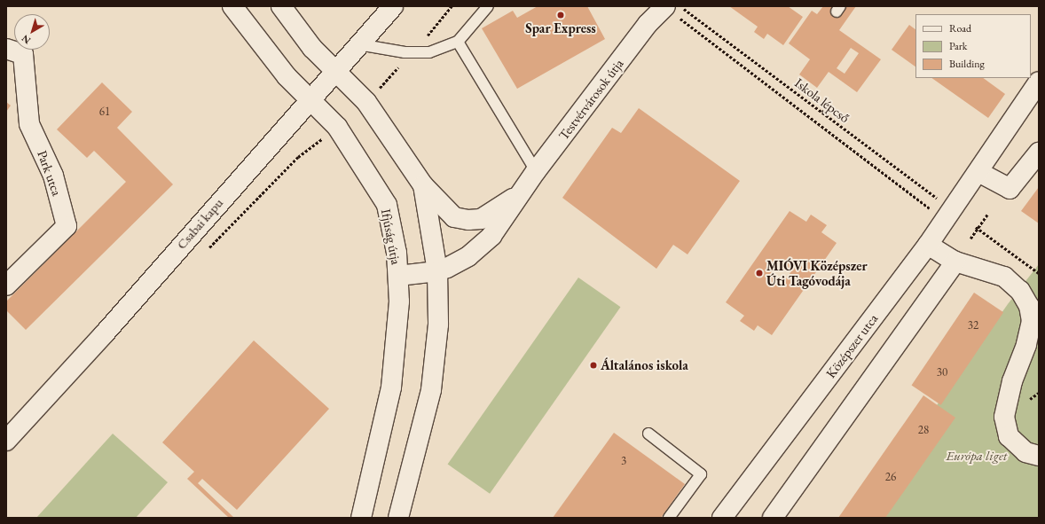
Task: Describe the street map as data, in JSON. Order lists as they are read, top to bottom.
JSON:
{
  "streets": {
    "street": [
      "Testvérvárosok útja",
      "Park utca",
      "Csabai kapu",
      "Ifjúság útja",
      "Középszer utca"
    ],
    "path": ["Iskola lépcső"]
  },
  "crossings": [
    ["Testvérvárosok útja", "Iskola lépcső"],
    ["Testvérvárosok útja", "Ifjúság útja"],
    ["Iskola lépcső", "Középszer utca"],
    ["Csabai kapu", "Ifjúság útja"]
  ],
  "parks": ["Európa liget"],
  "places": ["Spar Express", "MIÓVI Középszer Úti Tagóvodája", "Általános iskola"],
  "house_numbers": [
    "61",
    "32",
    "30",
    "28",
    "3",
    "26"
  ],
  "legend": ["Road", "Park", "Building"],
  "north": "bottom left"
}
